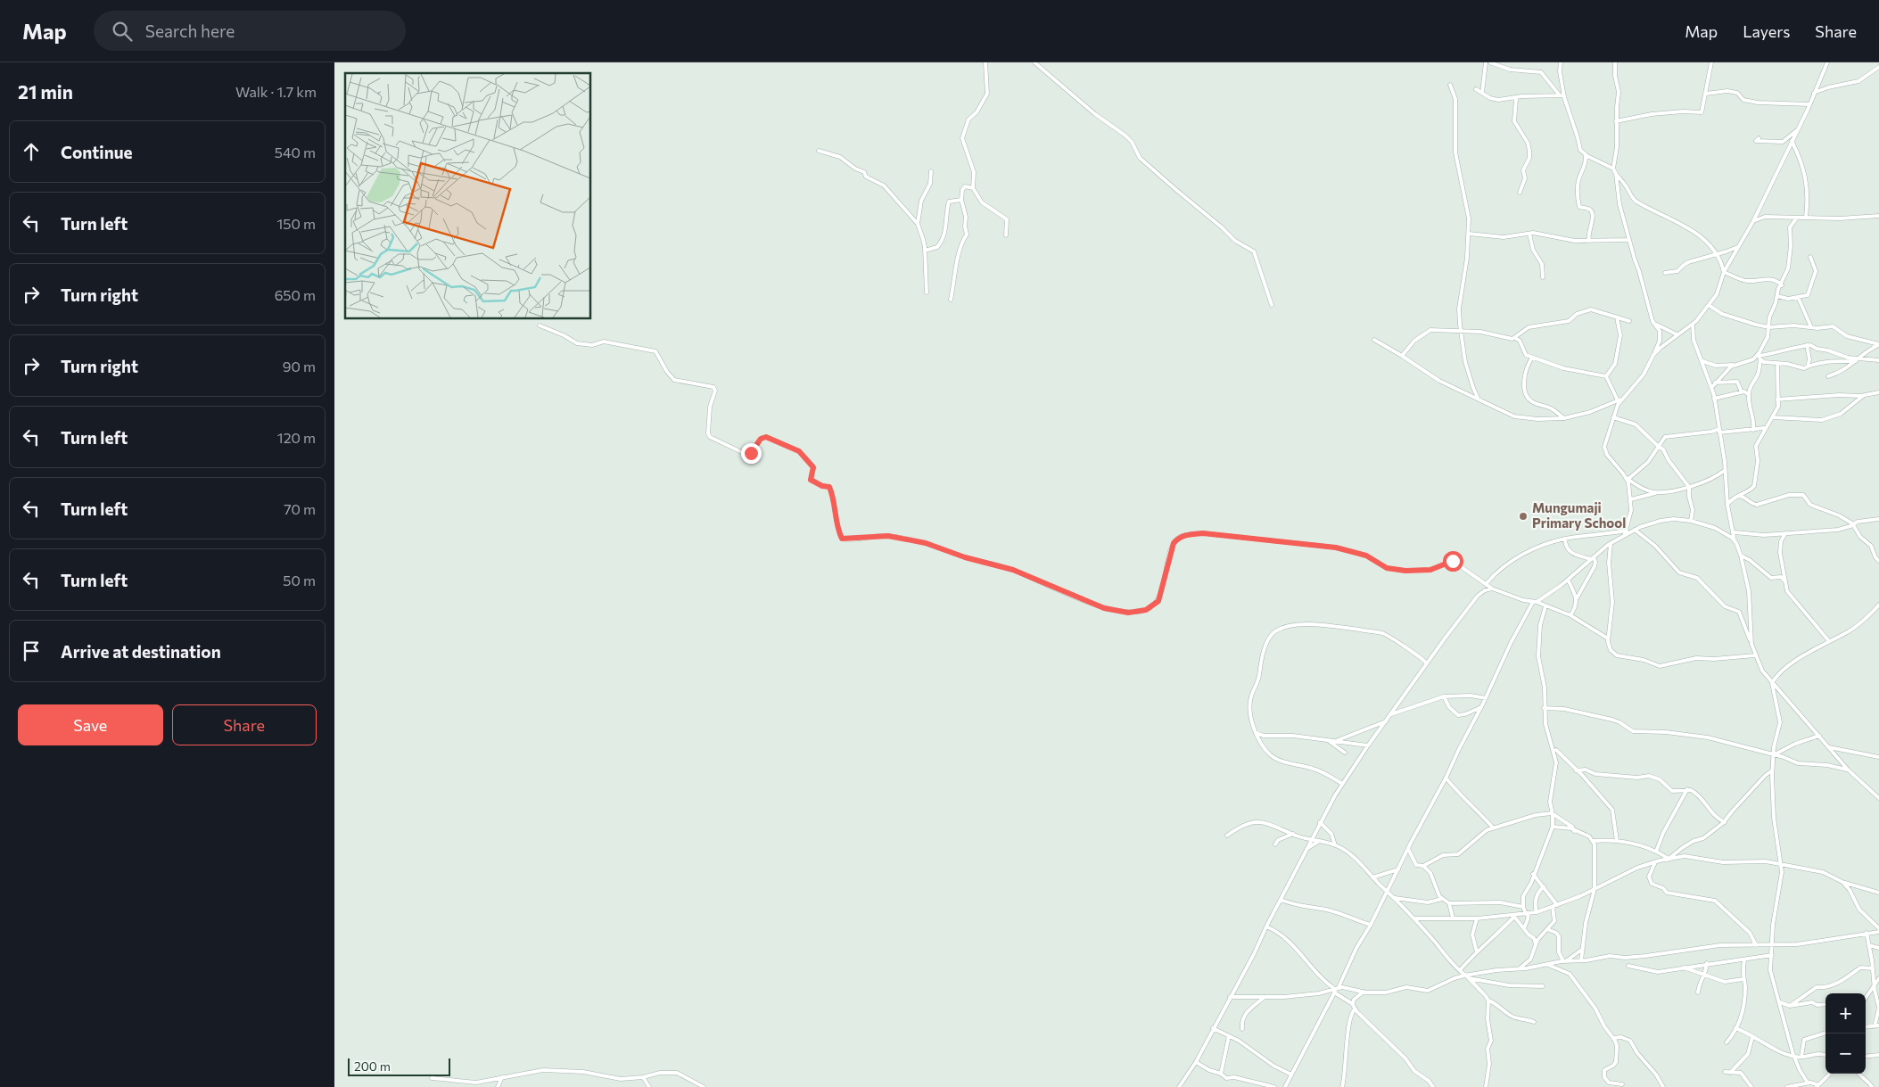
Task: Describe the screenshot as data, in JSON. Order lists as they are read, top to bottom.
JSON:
{
  "places": ["Mungumaji Primary School"],
  "scale_bar": "200 m",
  "page": {
    "header": "Map",
    "search": "Search here",
    "nav": ["Map", "Layers", "Share"],
    "heading": ["21 min", "Walk · 1.7 km"],
    "list": [
      ["Continue", "540 m"],
      ["Turn left", "150 m"],
      ["Turn right", "650 m"],
      ["Turn right", "90 m"],
      ["Turn left", "120 m"],
      ["Turn left", "70 m"],
      ["Turn left", "50 m"],
      "Arrive at destination"
    ],
    "buttons": ["Save", "Share"],
    "map_buttons": ["+", "−"],
    "scale": "200 m"
  }
}
